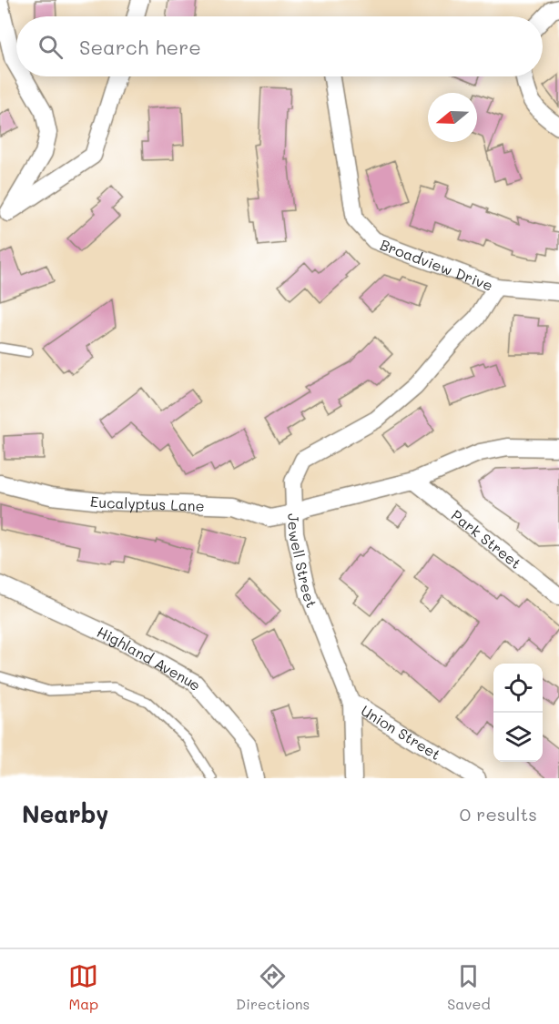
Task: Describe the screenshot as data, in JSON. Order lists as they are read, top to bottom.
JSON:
{
  "streets": {
    "street": [
      "Broadview Drive",
      "Eucalyptus Lane",
      "Park Street",
      "Jewell Street",
      "Highland Avenue",
      "Union Street"
    ]
  },
  "crossings": [
    ["Broadview Drive", "Eucalyptus Lane"],
    ["Broadview Drive", "Jewell Street"],
    ["Eucalyptus Lane", "Jewell Street"],
    ["Park Street", "Jewell Street"],
    ["Jewell Street", "Union Street"]
  ],
  "north": "left",
  "page": {
    "search": "Search here",
    "heading": ["Nearby", "0 results"],
    "nav": ["Map", "Directions", "Saved"]
  }
}
